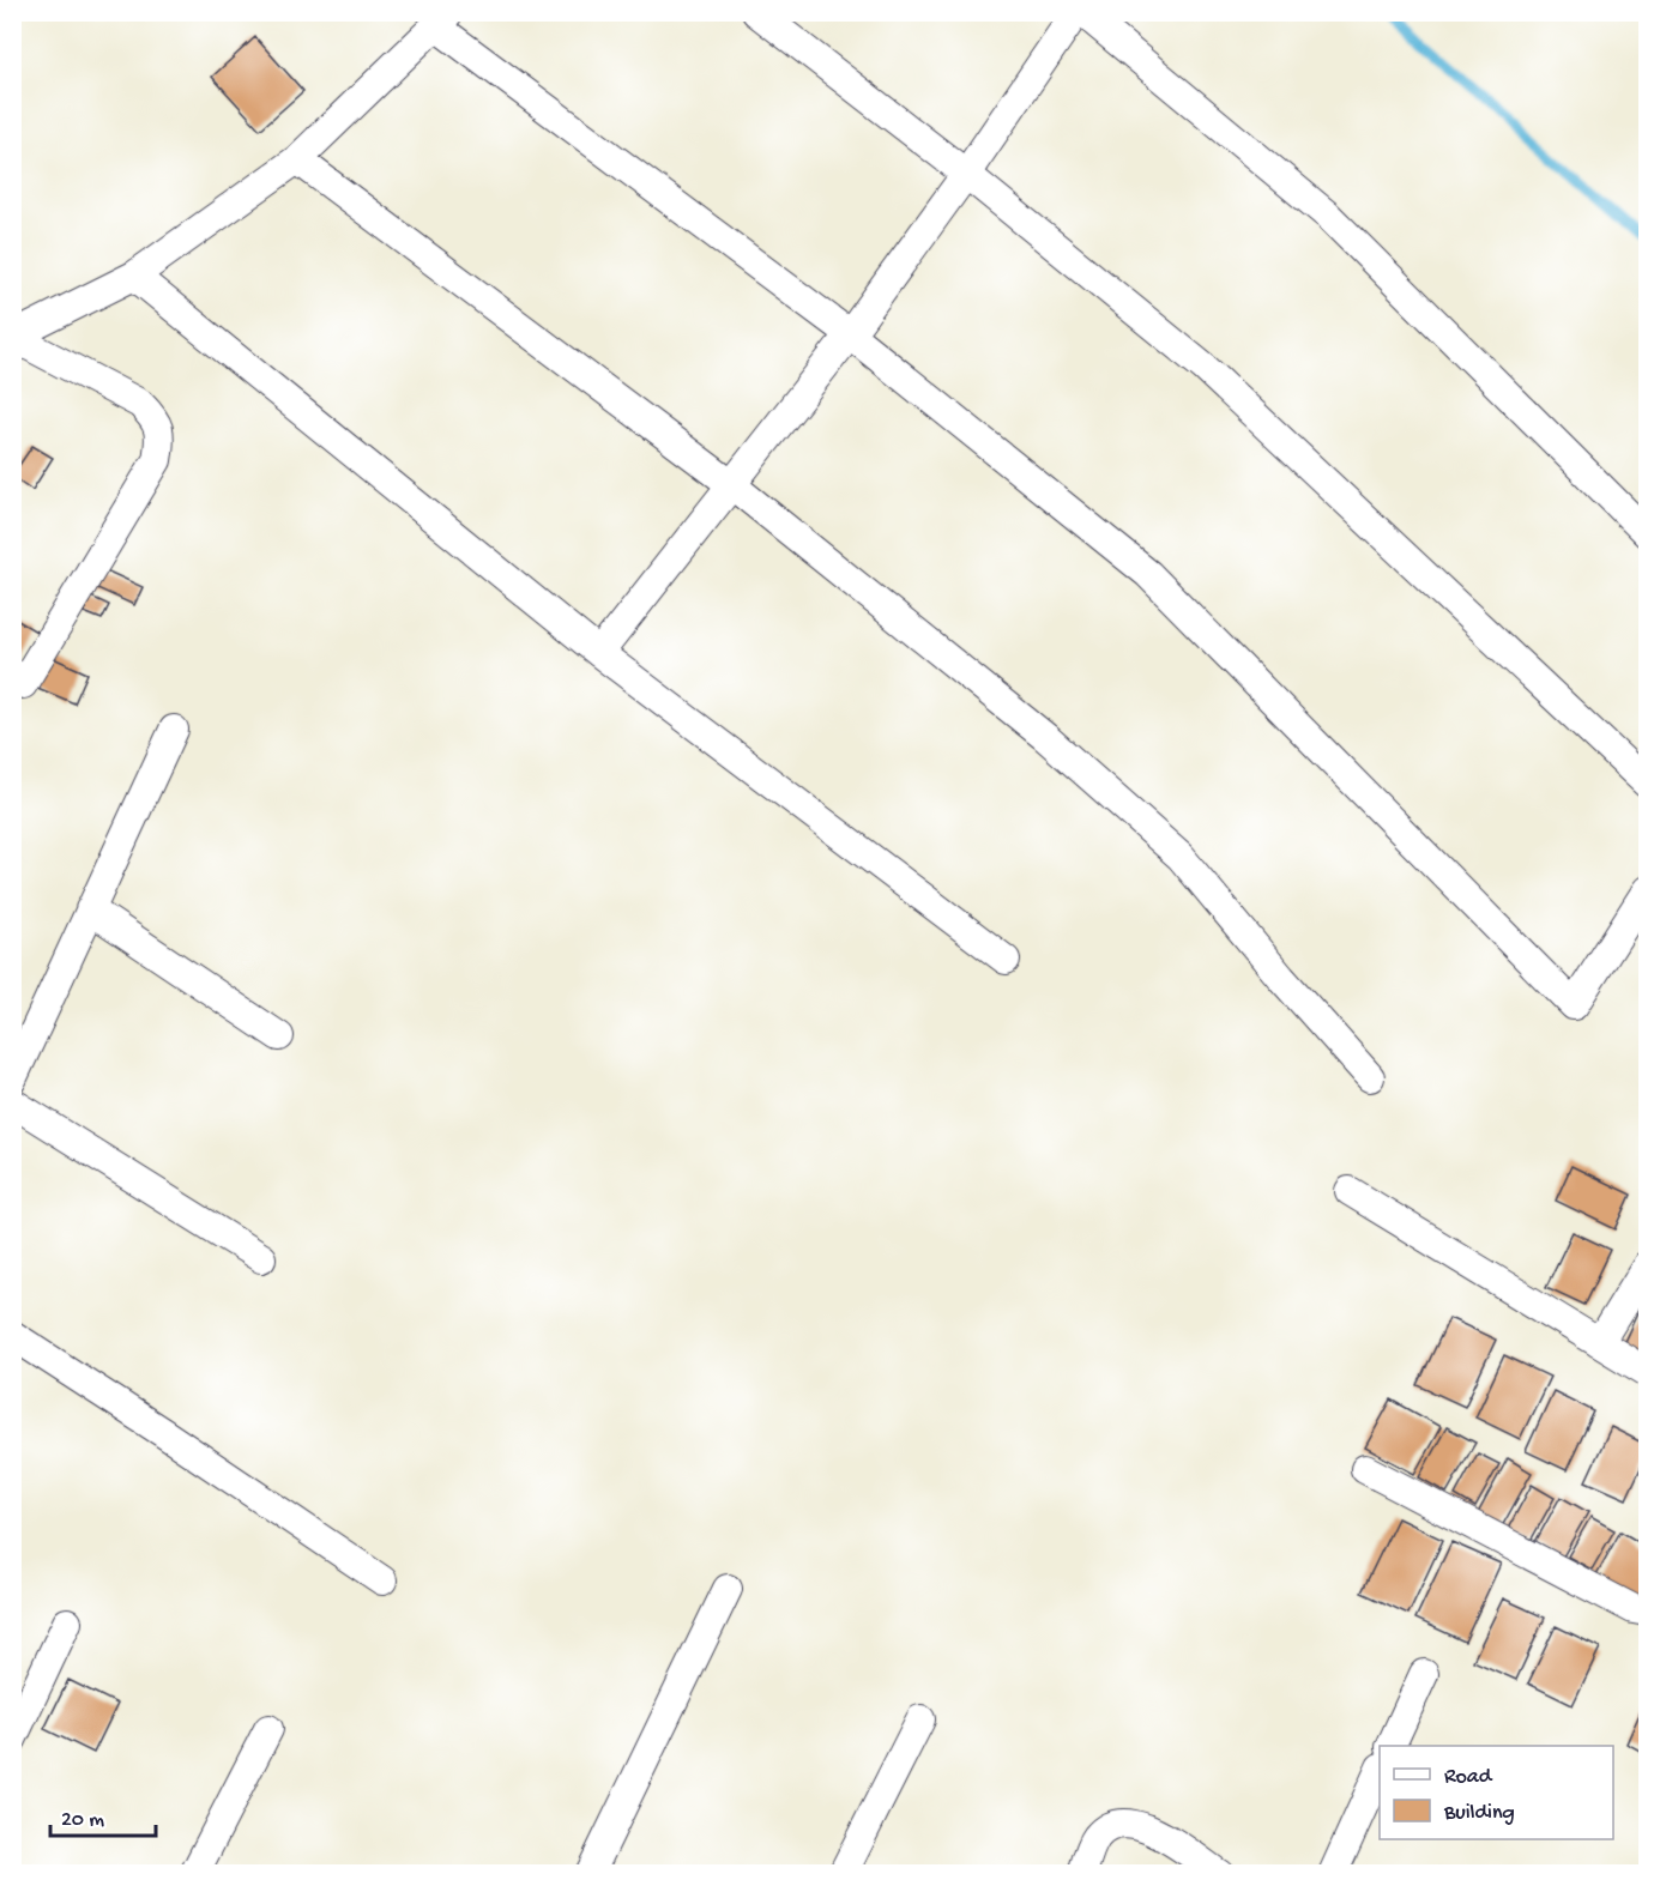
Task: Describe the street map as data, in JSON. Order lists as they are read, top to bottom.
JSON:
{
  "legend": ["Road", "Building"],
  "scale_bar": "20 m"
}
